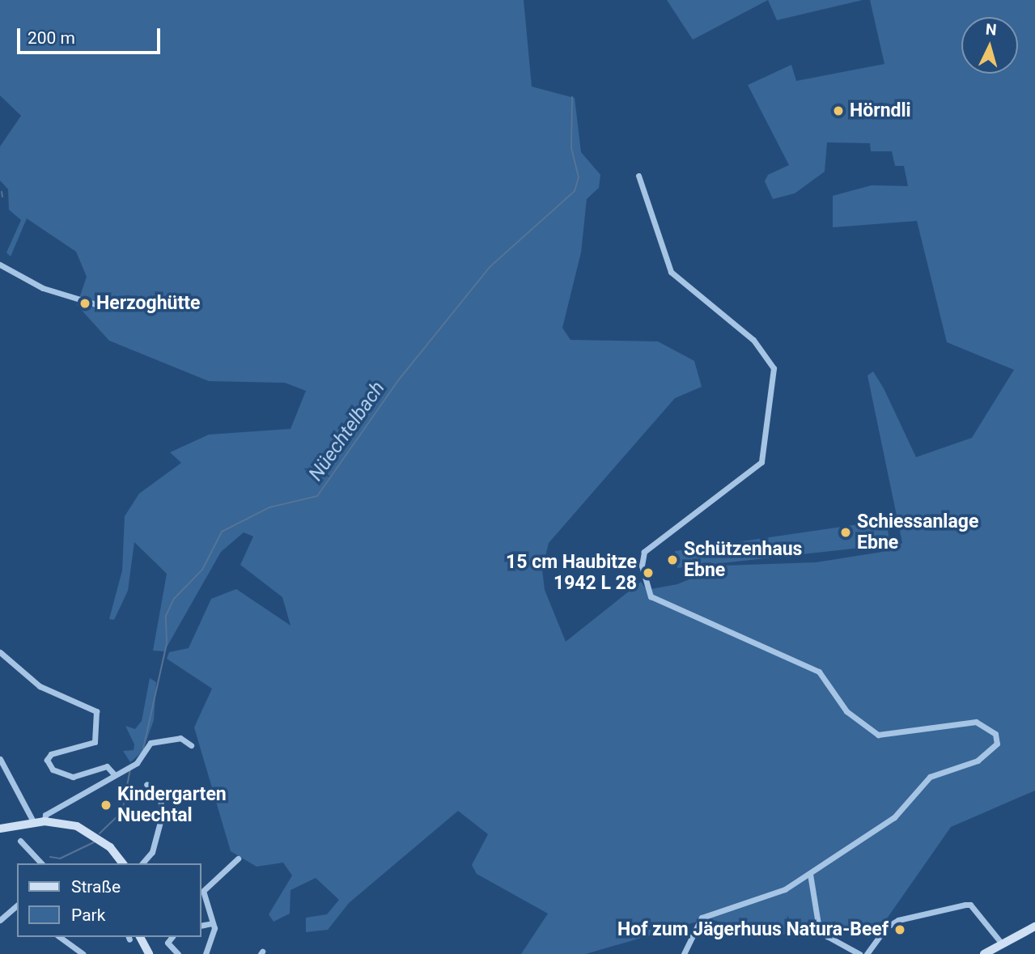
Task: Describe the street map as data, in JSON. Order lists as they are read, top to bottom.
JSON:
{
  "water": ["Nüechtelbach"],
  "places": [
    "Hörndli",
    "Herzoghütte",
    "Schiessanlage Ebne",
    "Schützenhaus Ebne",
    "15 cm Haubitze 1942 L 28",
    "Kindergarten Nuechtal",
    "Hof zum Jägerhuus Natura-Beef"
  ],
  "legend": ["Straße", "Park"],
  "scale_bar": "200 m",
  "north": "top"
}
